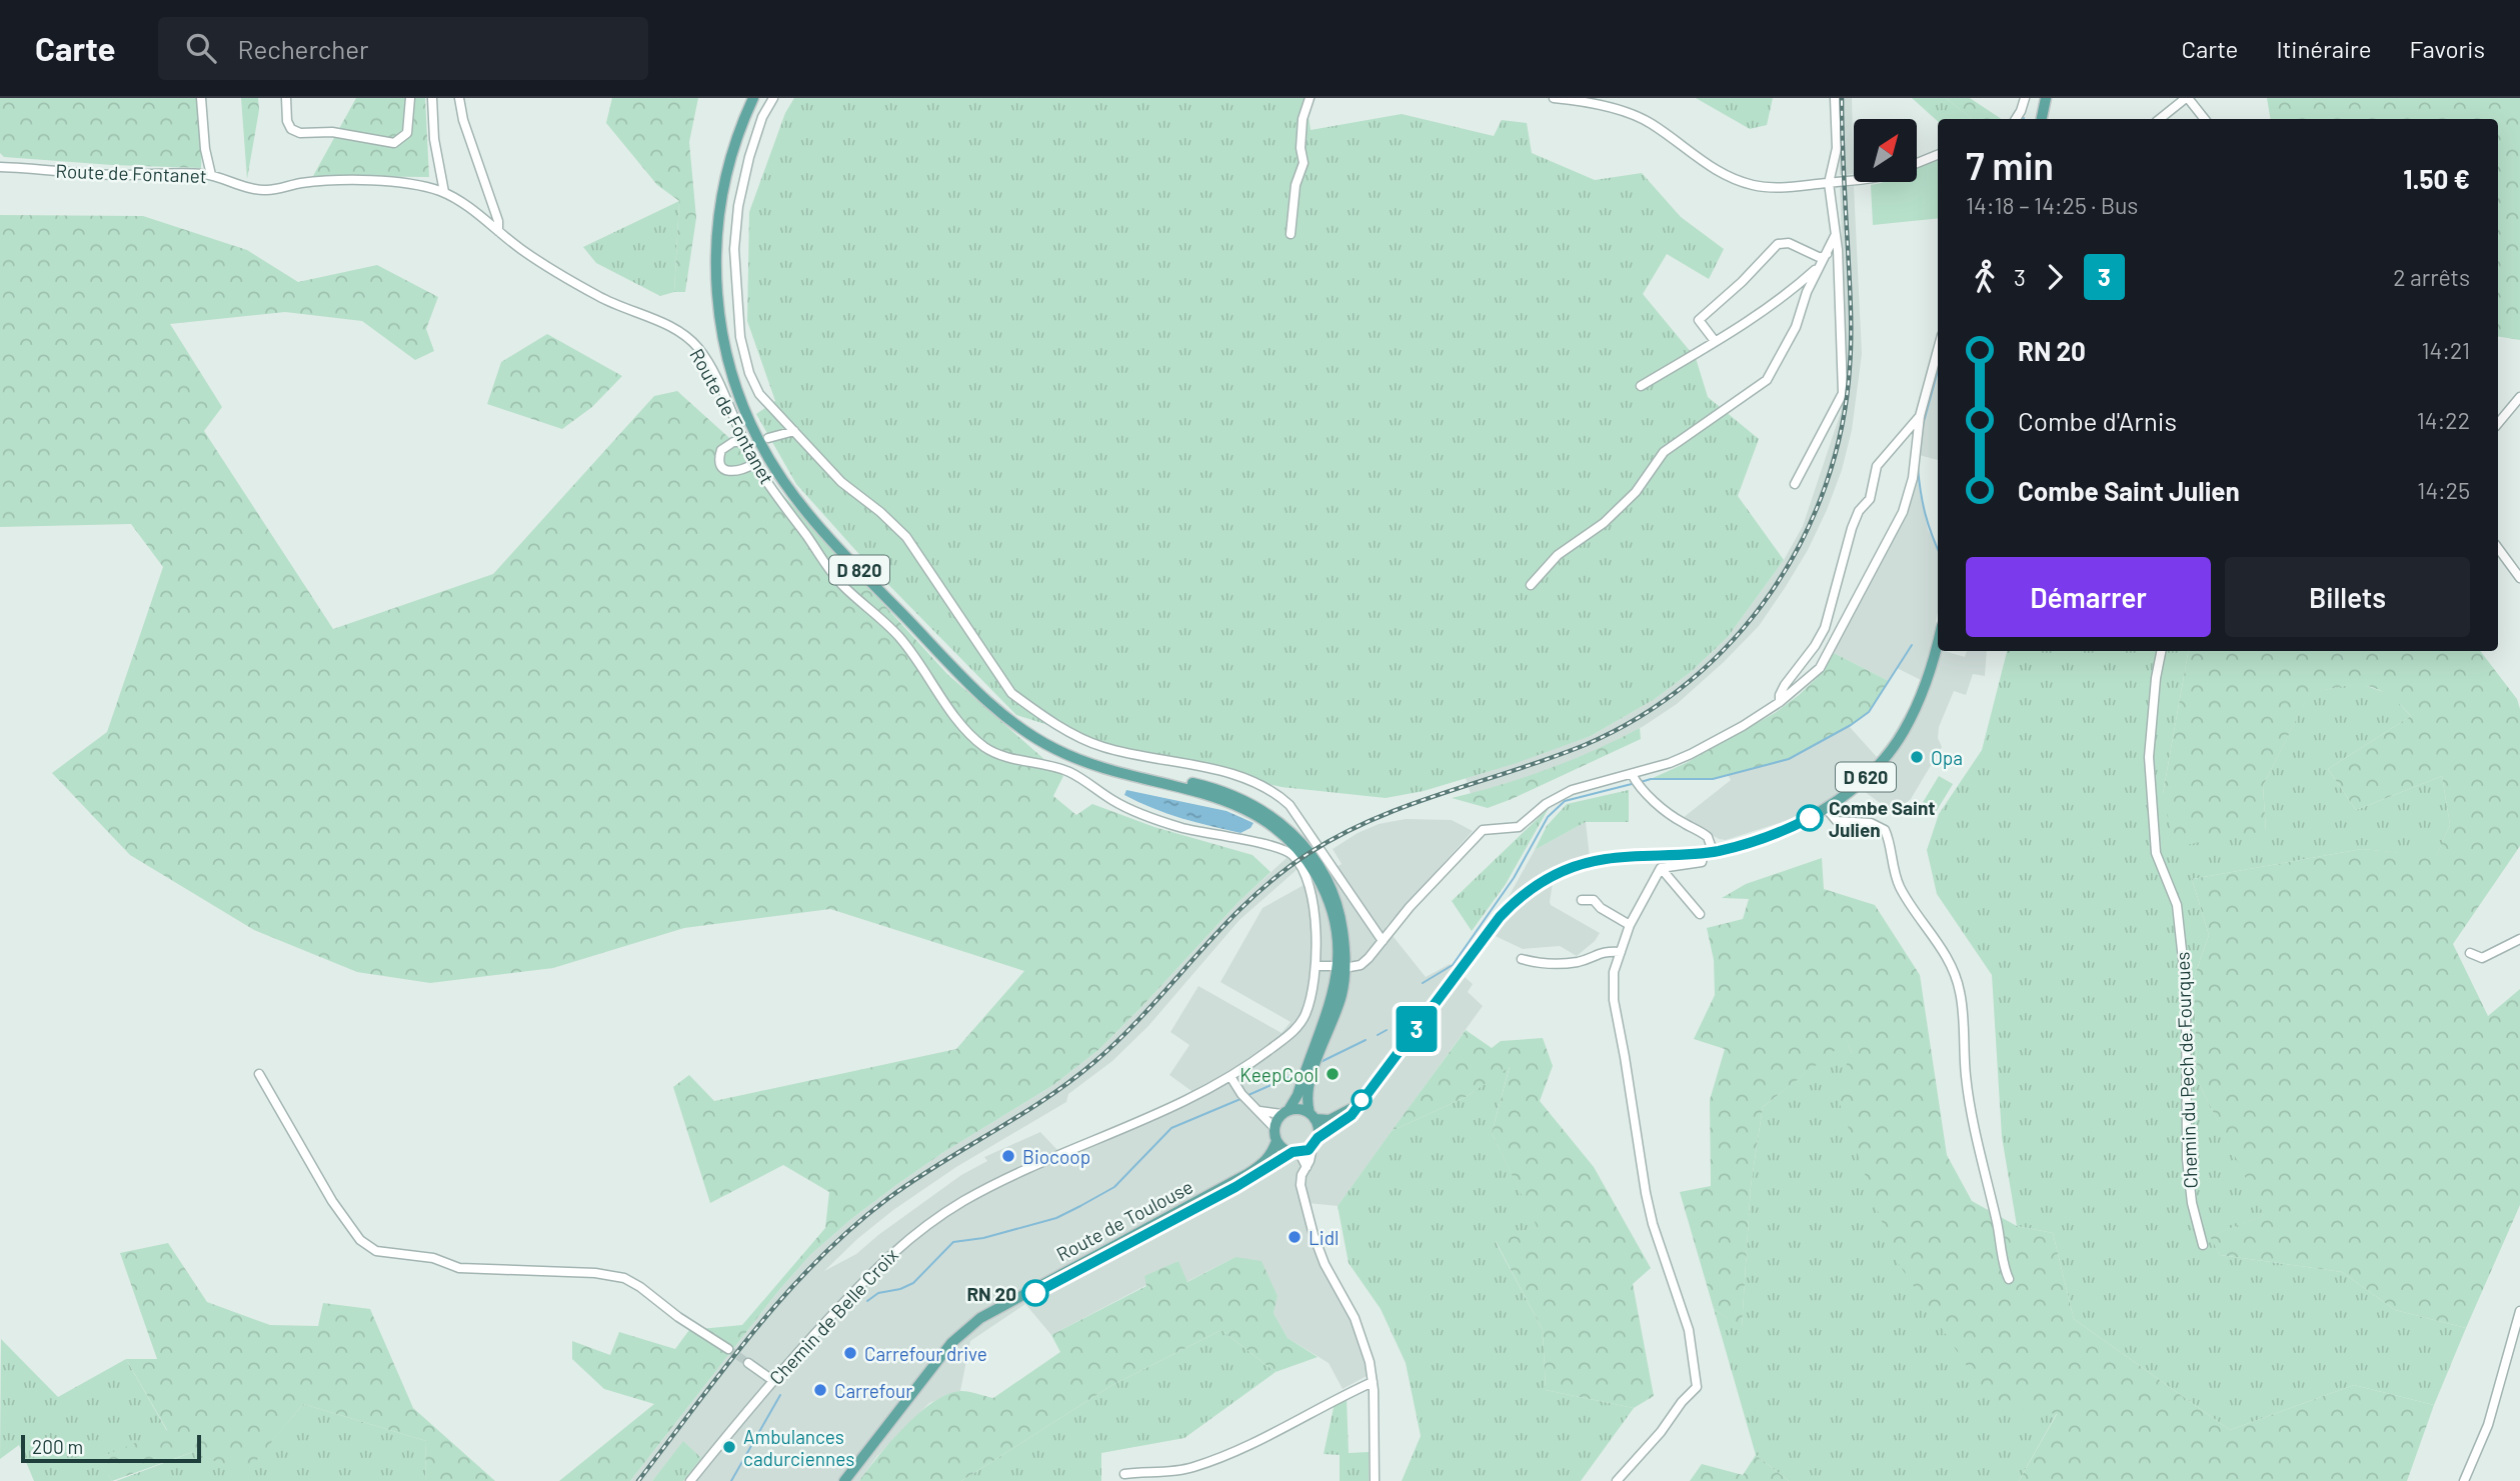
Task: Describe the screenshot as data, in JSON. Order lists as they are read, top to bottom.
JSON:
{
  "streets": {
    "main road": ["D 820", "D 620", "Route de Toulouse"],
    "street": ["Route de Fontanet", "Chemin du Pech de Fourques", "Chemin de Belle Croix"]
  },
  "crossings": [
    ["Route de Fontanet", "Chemin de Belle Croix"],
    ["D 820", "D 620"],
    ["D 820", "Route de Toulouse"],
    ["D 620", "Route de Toulouse"]
  ],
  "places": [
    "Opa",
    "Combe Saint Julien",
    "KeepCool",
    "Biocoop",
    "Lidl",
    "RN 20",
    "Carrefour drive",
    "Carrefour",
    "Ambulances cadurciennes"
  ],
  "lines": ["bus line 3"],
  "scale_bar": "200 m",
  "north": "top right",
  "page": {
    "header": "Carte",
    "search": "Rechercher",
    "nav": ["Carte", "Itinéraire", "Favoris"],
    "on_map": "3",
    "heading": ["7 min", "14:18 – 14:25 · Bus", "1.50 €"],
    "legs": ["3", "3", "2 arrêts"],
    "list": [
      {
        "name": "RN 20",
        "value": "14:21"
      },
      {
        "name": "Combe d'Arnis",
        "value": "14:22"
      },
      {
        "name": "Combe Saint Julien",
        "value": "14:25"
      }
    ],
    "buttons": ["Démarrer", "Billets"],
    "scale": "200 m"
  }
}
